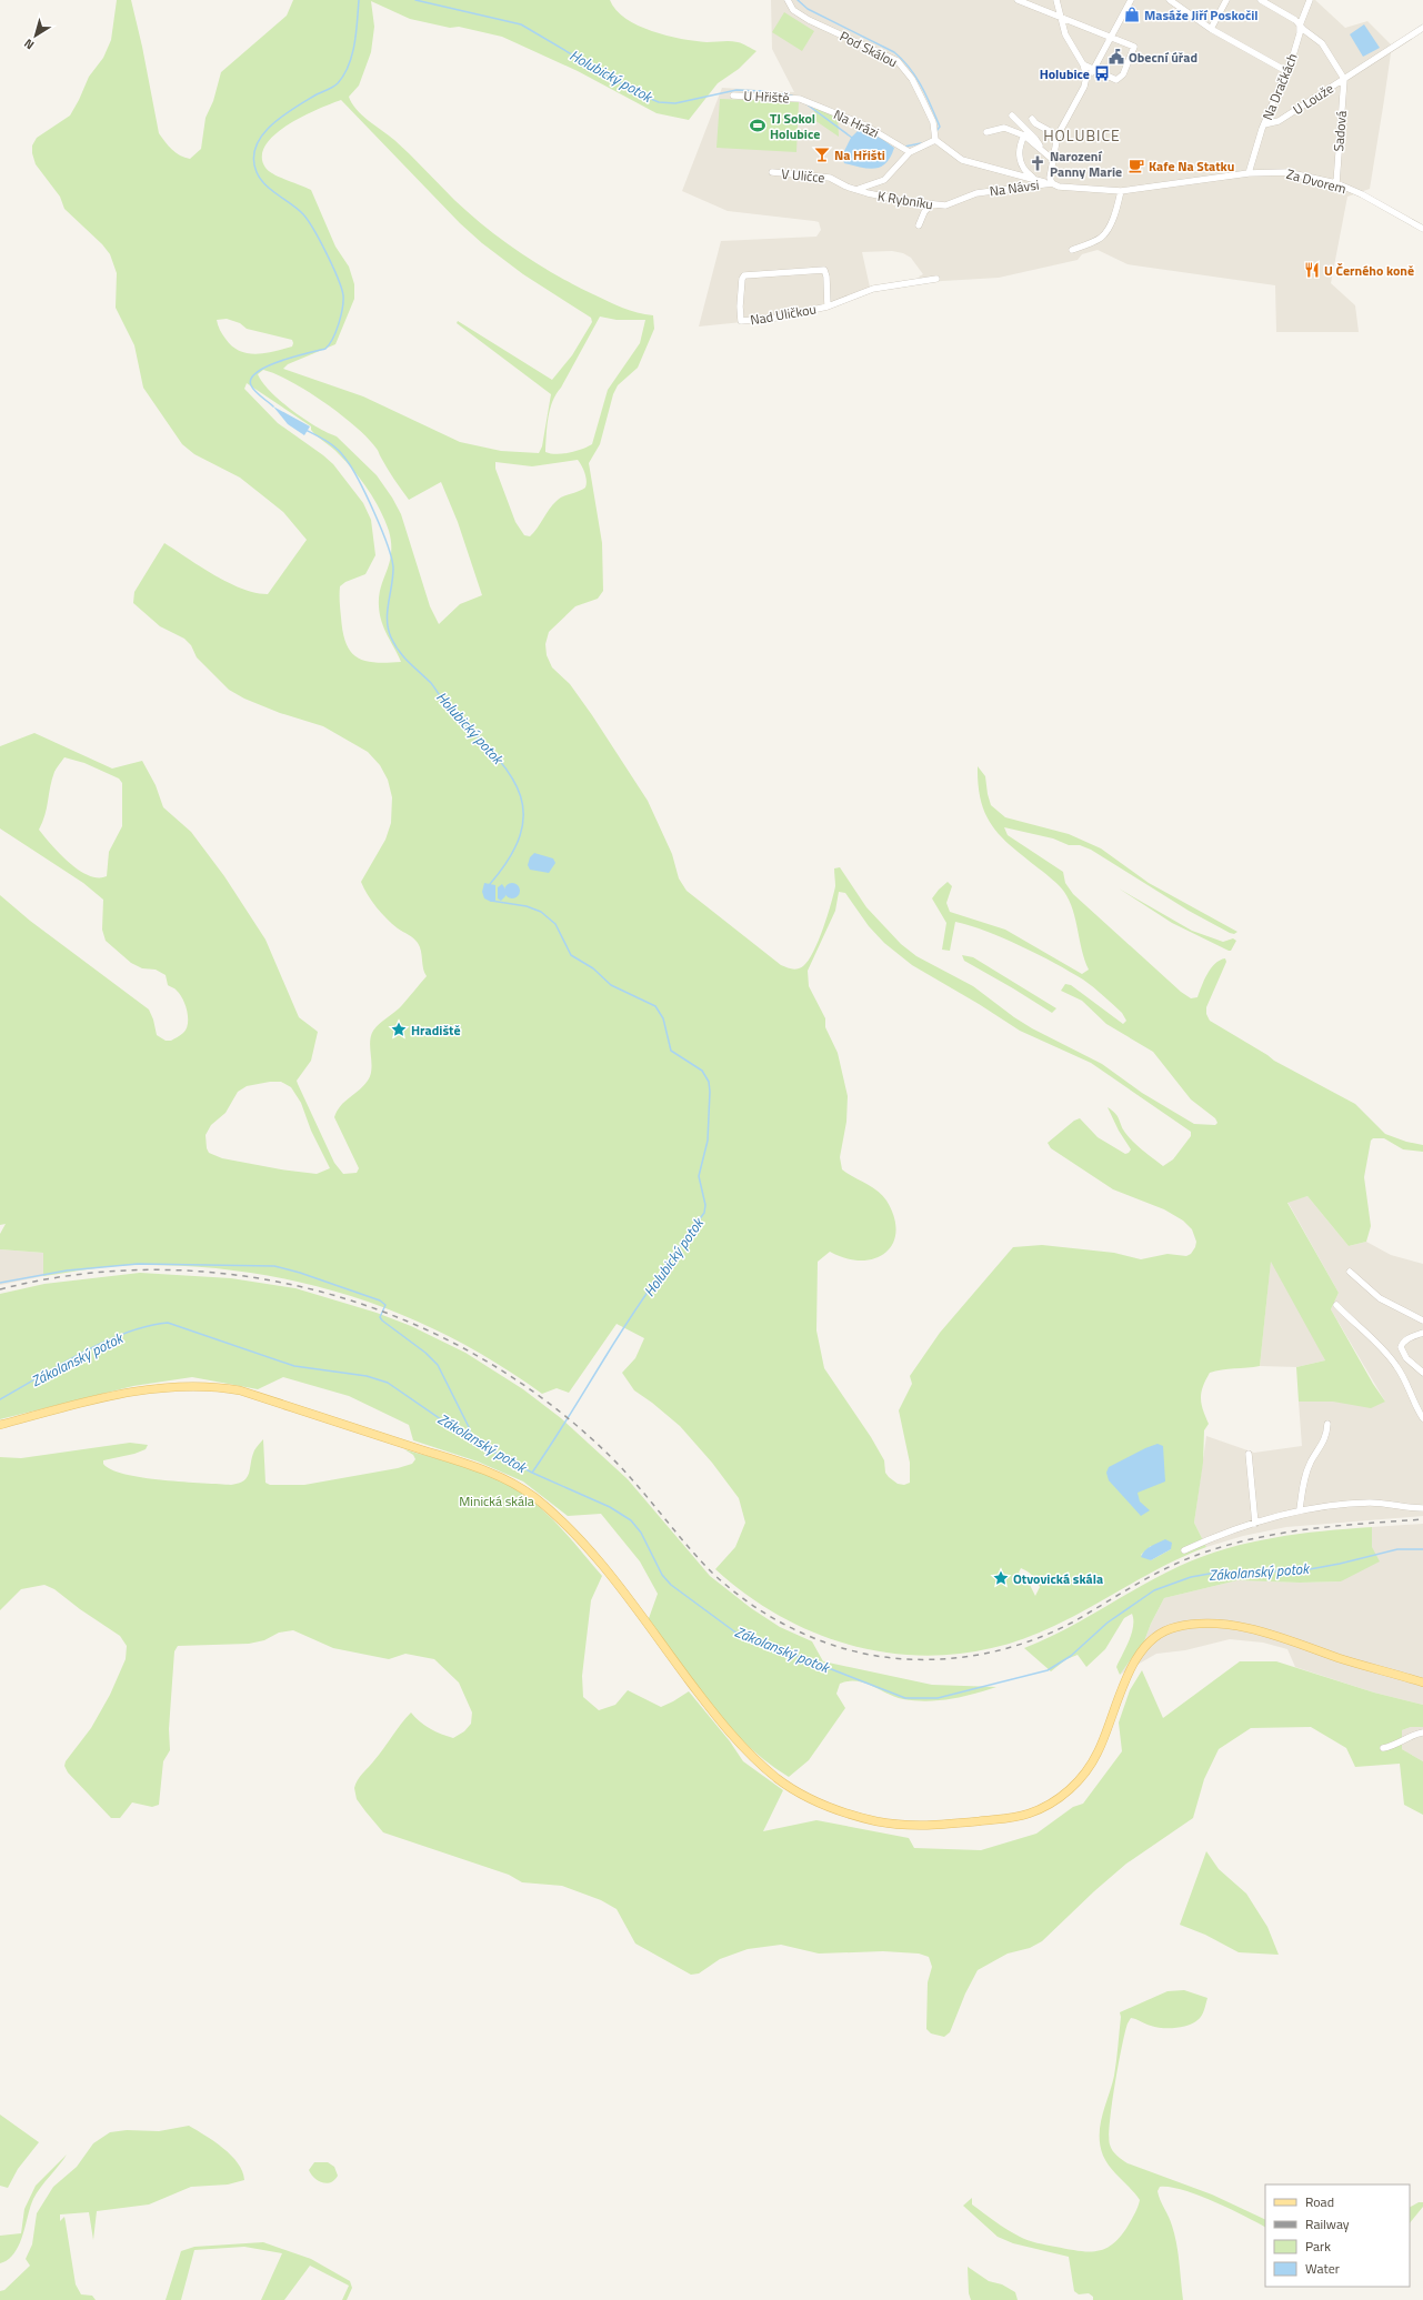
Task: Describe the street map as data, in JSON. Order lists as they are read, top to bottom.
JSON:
{
  "streets": {
    "street": [
      "Pod Skálou",
      "Na Dračkách",
      "U Hřiště",
      "U Louže",
      "Na Hrázi",
      "Sadová",
      "V Uličce",
      "Za Dvorem",
      "Na Návsi",
      "K Rybníku",
      "Nad Uličkou"
    ]
  },
  "crossings": [
    ["Pod Skálou", "Na Návsi"],
    ["Na Dračkách", "U Louže"],
    ["Na Dračkách", "Za Dvorem"],
    ["U Hřiště", "Na Hrázi"],
    ["U Louže", "Sadová"],
    ["Sadová", "Za Dvorem"],
    ["V Uličce", "K Rybníku"],
    ["Za Dvorem", "Na Návsi"],
    ["Na Návsi", "K Rybníku"]
  ],
  "districts": ["HOLUBICE"],
  "water": ["Holubický potok", "Zákolanský potok"],
  "parks": ["Minická skála"],
  "places": {
    "shop": ["Masáže Jiří Poskočil"],
    "public building": ["Obecní úřad"],
    "bus stop": ["Holubice"],
    "sports": ["TJ Sokol Holubice"],
    "bar": ["Na Hřišti"],
    "church": ["Narození Panny Marie"],
    "cafe": ["Kafe Na Statku"],
    "restaurant": ["U Černého koně"],
    "place": ["Hradiště", "Otvovická skála"]
  },
  "legend": [
    "Road",
    "Railway",
    "Park",
    "Water"
  ],
  "north": "bottom left"
}
